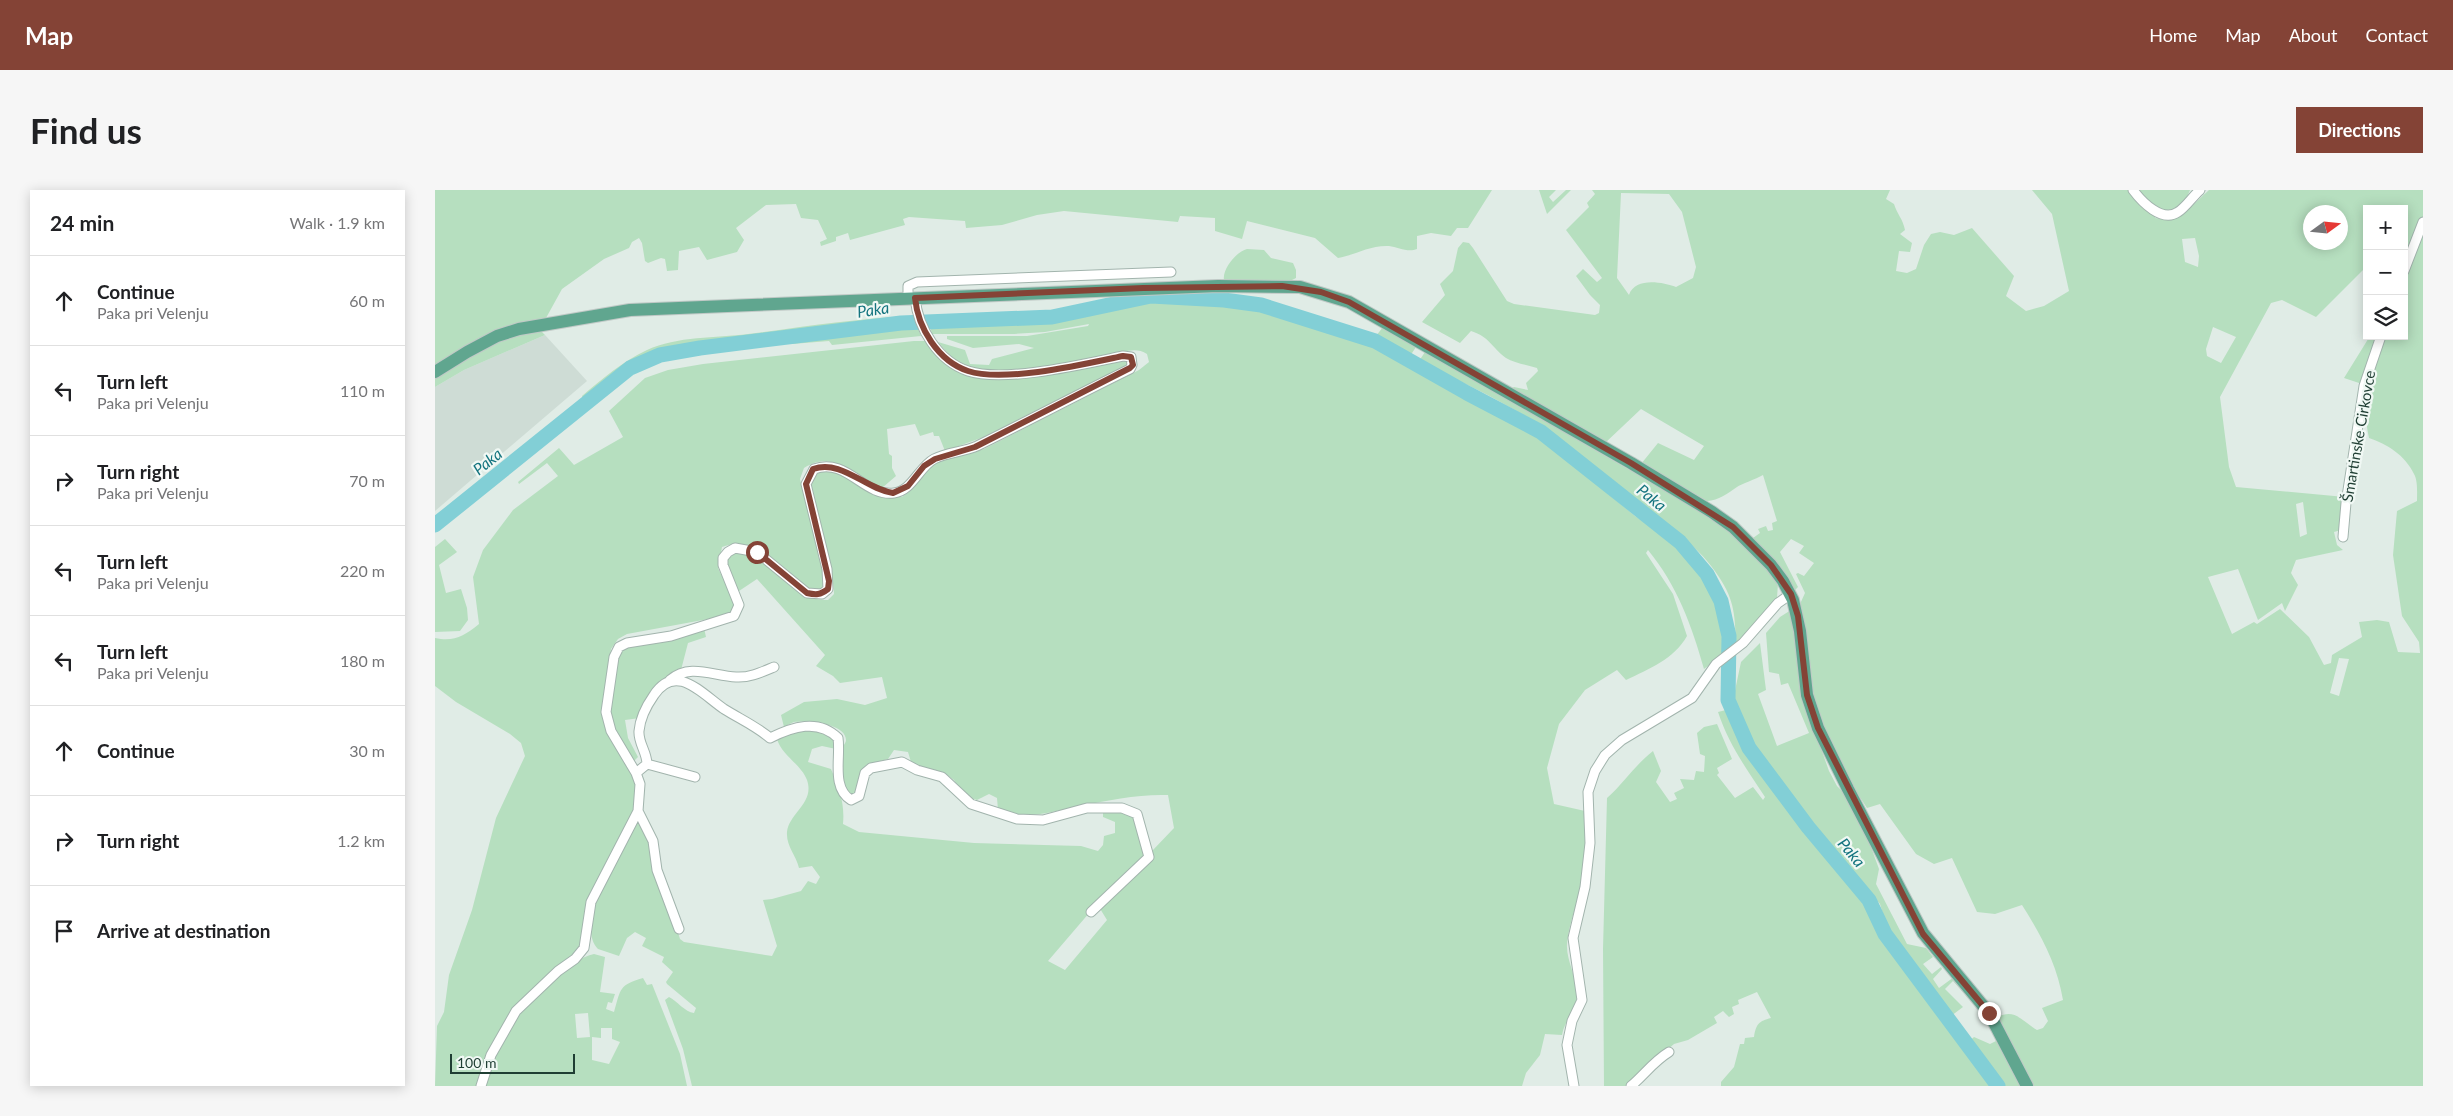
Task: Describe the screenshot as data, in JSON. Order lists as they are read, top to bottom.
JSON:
{
  "streets": {
    "street": ["Šmartinske Cirkovce"]
  },
  "water": ["Paka"],
  "scale_bar": "100 m",
  "north": "right",
  "page": {
    "header": "Map",
    "nav": [
      "Home",
      "Map",
      "About",
      "Contact"
    ],
    "buttons": "Directions",
    "title": "Find us",
    "heading": ["24 min", "Walk · 1.9 km"],
    "map_buttons": ["+", "−"],
    "list": [
      ["Continue", "Paka pri Velenju", "60 m"],
      ["Turn left", "Paka pri Velenju", "110 m"],
      ["Turn right", "Paka pri Velenju", "70 m"],
      ["Turn left", "Paka pri Velenju", "220 m"],
      ["Turn left", "Paka pri Velenju", "180 m"],
      ["Continue", "30 m"],
      ["Turn right", "1.2 km"],
      "Arrive at destination"
    ],
    "scale": "100 m"
  }
}
